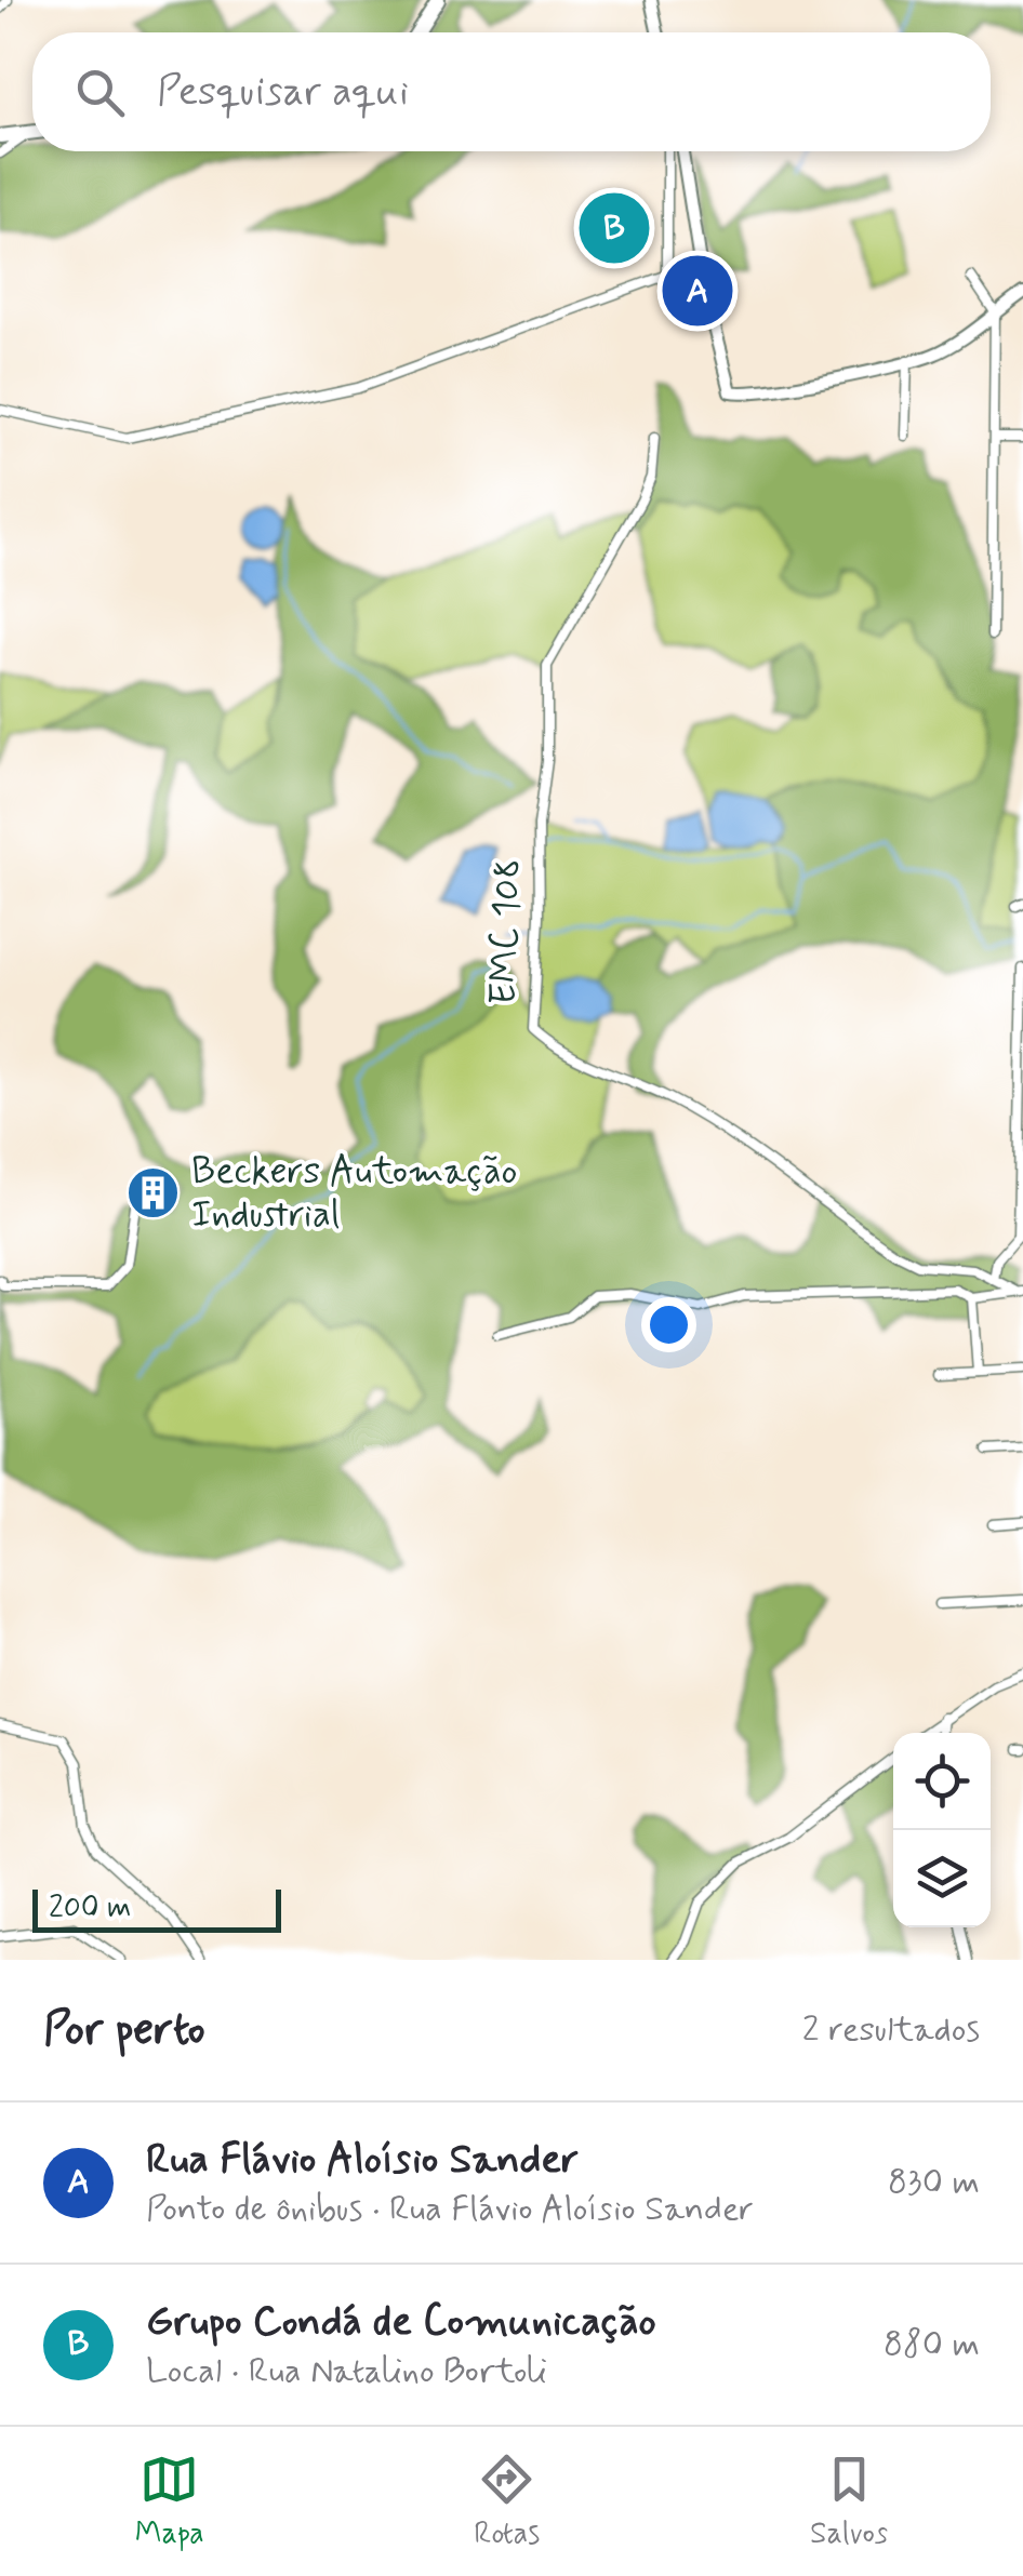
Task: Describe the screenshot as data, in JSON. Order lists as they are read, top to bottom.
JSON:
{
  "streets": {
    "street": ["EMC 108"]
  },
  "places": {
    "building": ["Beckers Automação Industrial"]
  },
  "scale_bar": "200 m",
  "page": {
    "search": "Pesquisar aqui",
    "pins": ["B", "A"],
    "scale": "200 m",
    "heading": ["Por perto", "2 resultados"],
    "list": [
      {
        "mark": "A",
        "name": "Rua Flávio Aloísio Sander",
        "note": "Ponto de ônibus · Rua Flávio Aloísio Sander",
        "value": "830 m"
      },
      {
        "mark": "B",
        "name": "Grupo Condá de Comunicação",
        "note": "Local · Rua Natalino Bortoli",
        "value": "880 m"
      }
    ],
    "nav": ["Mapa", "Rotas", "Salvos"]
  }
}
